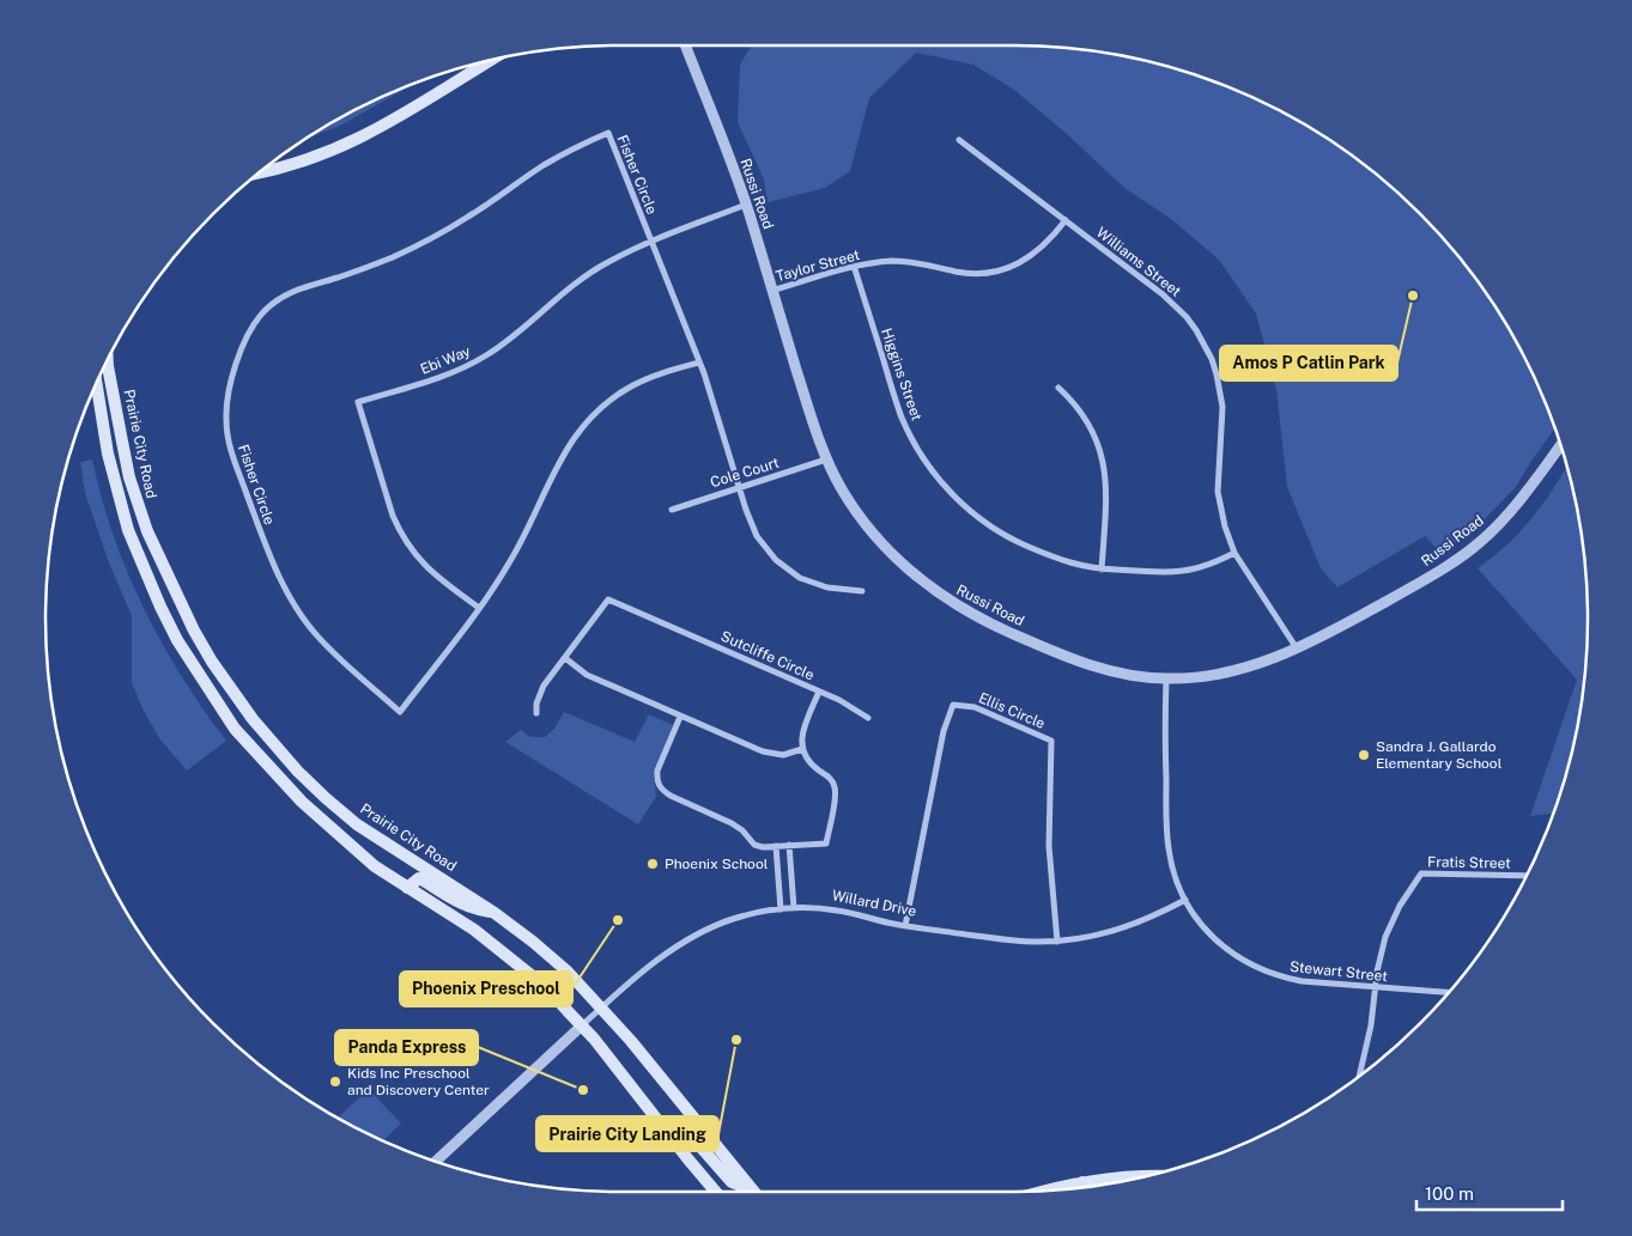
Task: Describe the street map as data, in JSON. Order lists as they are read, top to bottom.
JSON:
{
  "streets": {
    "main road": ["Prairie City Road"],
    "street": [
      "Fisher Circle",
      "Russi Road",
      "Williams Street",
      "Taylor Street",
      "Ebi Way",
      "Higgins Street",
      "Cole Court",
      "Sutcliffe Circle",
      "Ellis Circle",
      "Fratis Street",
      "Willard Drive",
      "Stewart Street"
    ]
  },
  "crossings": [
    ["Fisher Circle", "Ebi Way"],
    ["Fisher Circle", "Cole Court"],
    ["Russi Road", "Williams Street"],
    ["Russi Road", "Taylor Street"],
    ["Russi Road", "Ebi Way"],
    ["Russi Road", "Cole Court"],
    ["Russi Road", "Stewart Street"],
    ["Williams Street", "Taylor Street"],
    ["Williams Street", "Higgins Street"],
    ["Taylor Street", "Higgins Street"],
    ["Prairie City Road", "Willard Drive"],
    ["Ellis Circle", "Willard Drive"],
    ["Fratis Street", "Stewart Street"],
    ["Willard Drive", "Stewart Street"]
  ],
  "places": [
    "Amos P Catlin Park",
    "Sandra J. Gallardo Elementary School",
    "Phoenix School",
    "Phoenix Preschool",
    "Prairie City Landing",
    "Kids Inc Preschool and Discovery Center",
    "Panda Express"
  ],
  "scale_bar": "100 m"
}
